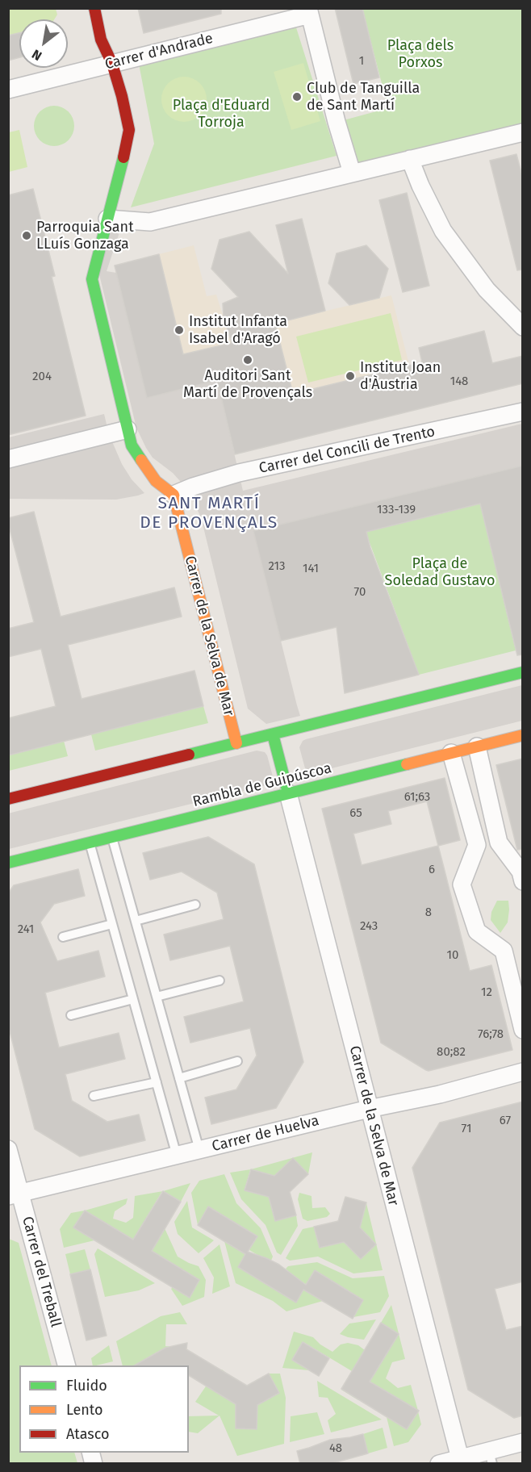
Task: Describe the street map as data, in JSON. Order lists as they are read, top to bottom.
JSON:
{
  "streets": {
    "street": [
      "Carrer d'Andrade",
      "Carrer del Concili de Trento",
      "Carrer de la Selva de Mar",
      "Rambla de Guipúscoa",
      "Carrer de Huelva",
      "Carrer del Treball"
    ]
  },
  "crossings": [
    ["Carrer del Concili de Trento", "Carrer de la Selva de Mar"],
    ["Carrer de la Selva de Mar", "Rambla de Guipúscoa"],
    ["Carrer de la Selva de Mar", "Carrer de Huelva"],
    ["Carrer de Huelva", "Carrer del Treball"]
  ],
  "districts": ["SANT MARTÍ DE PROVENÇALS"],
  "parks": ["Plaça dels Porxos", "Plaça d'Eduard Torroja", "Plaça de Soledad Gustavo"],
  "places": [
    "Club de Tanguilla de Sant Martí",
    "Parroquia Sant LLuís Gonzaga",
    "Institut Infanta Isabel d'Aragó",
    "Auditori Sant Martí de Provençals",
    "Institut Joan d'Àustria"
  ],
  "house_numbers": [
    "1",
    "204",
    "148",
    "133-139",
    "213",
    "141",
    "70",
    "61;63",
    "65",
    "6",
    "8",
    "243",
    "241",
    "10",
    "12",
    "76;78",
    "80;82",
    "67",
    "71",
    "48"
  ],
  "legend": ["Fluido", "Lento", "Atasco"],
  "north": "bottom left"
}
